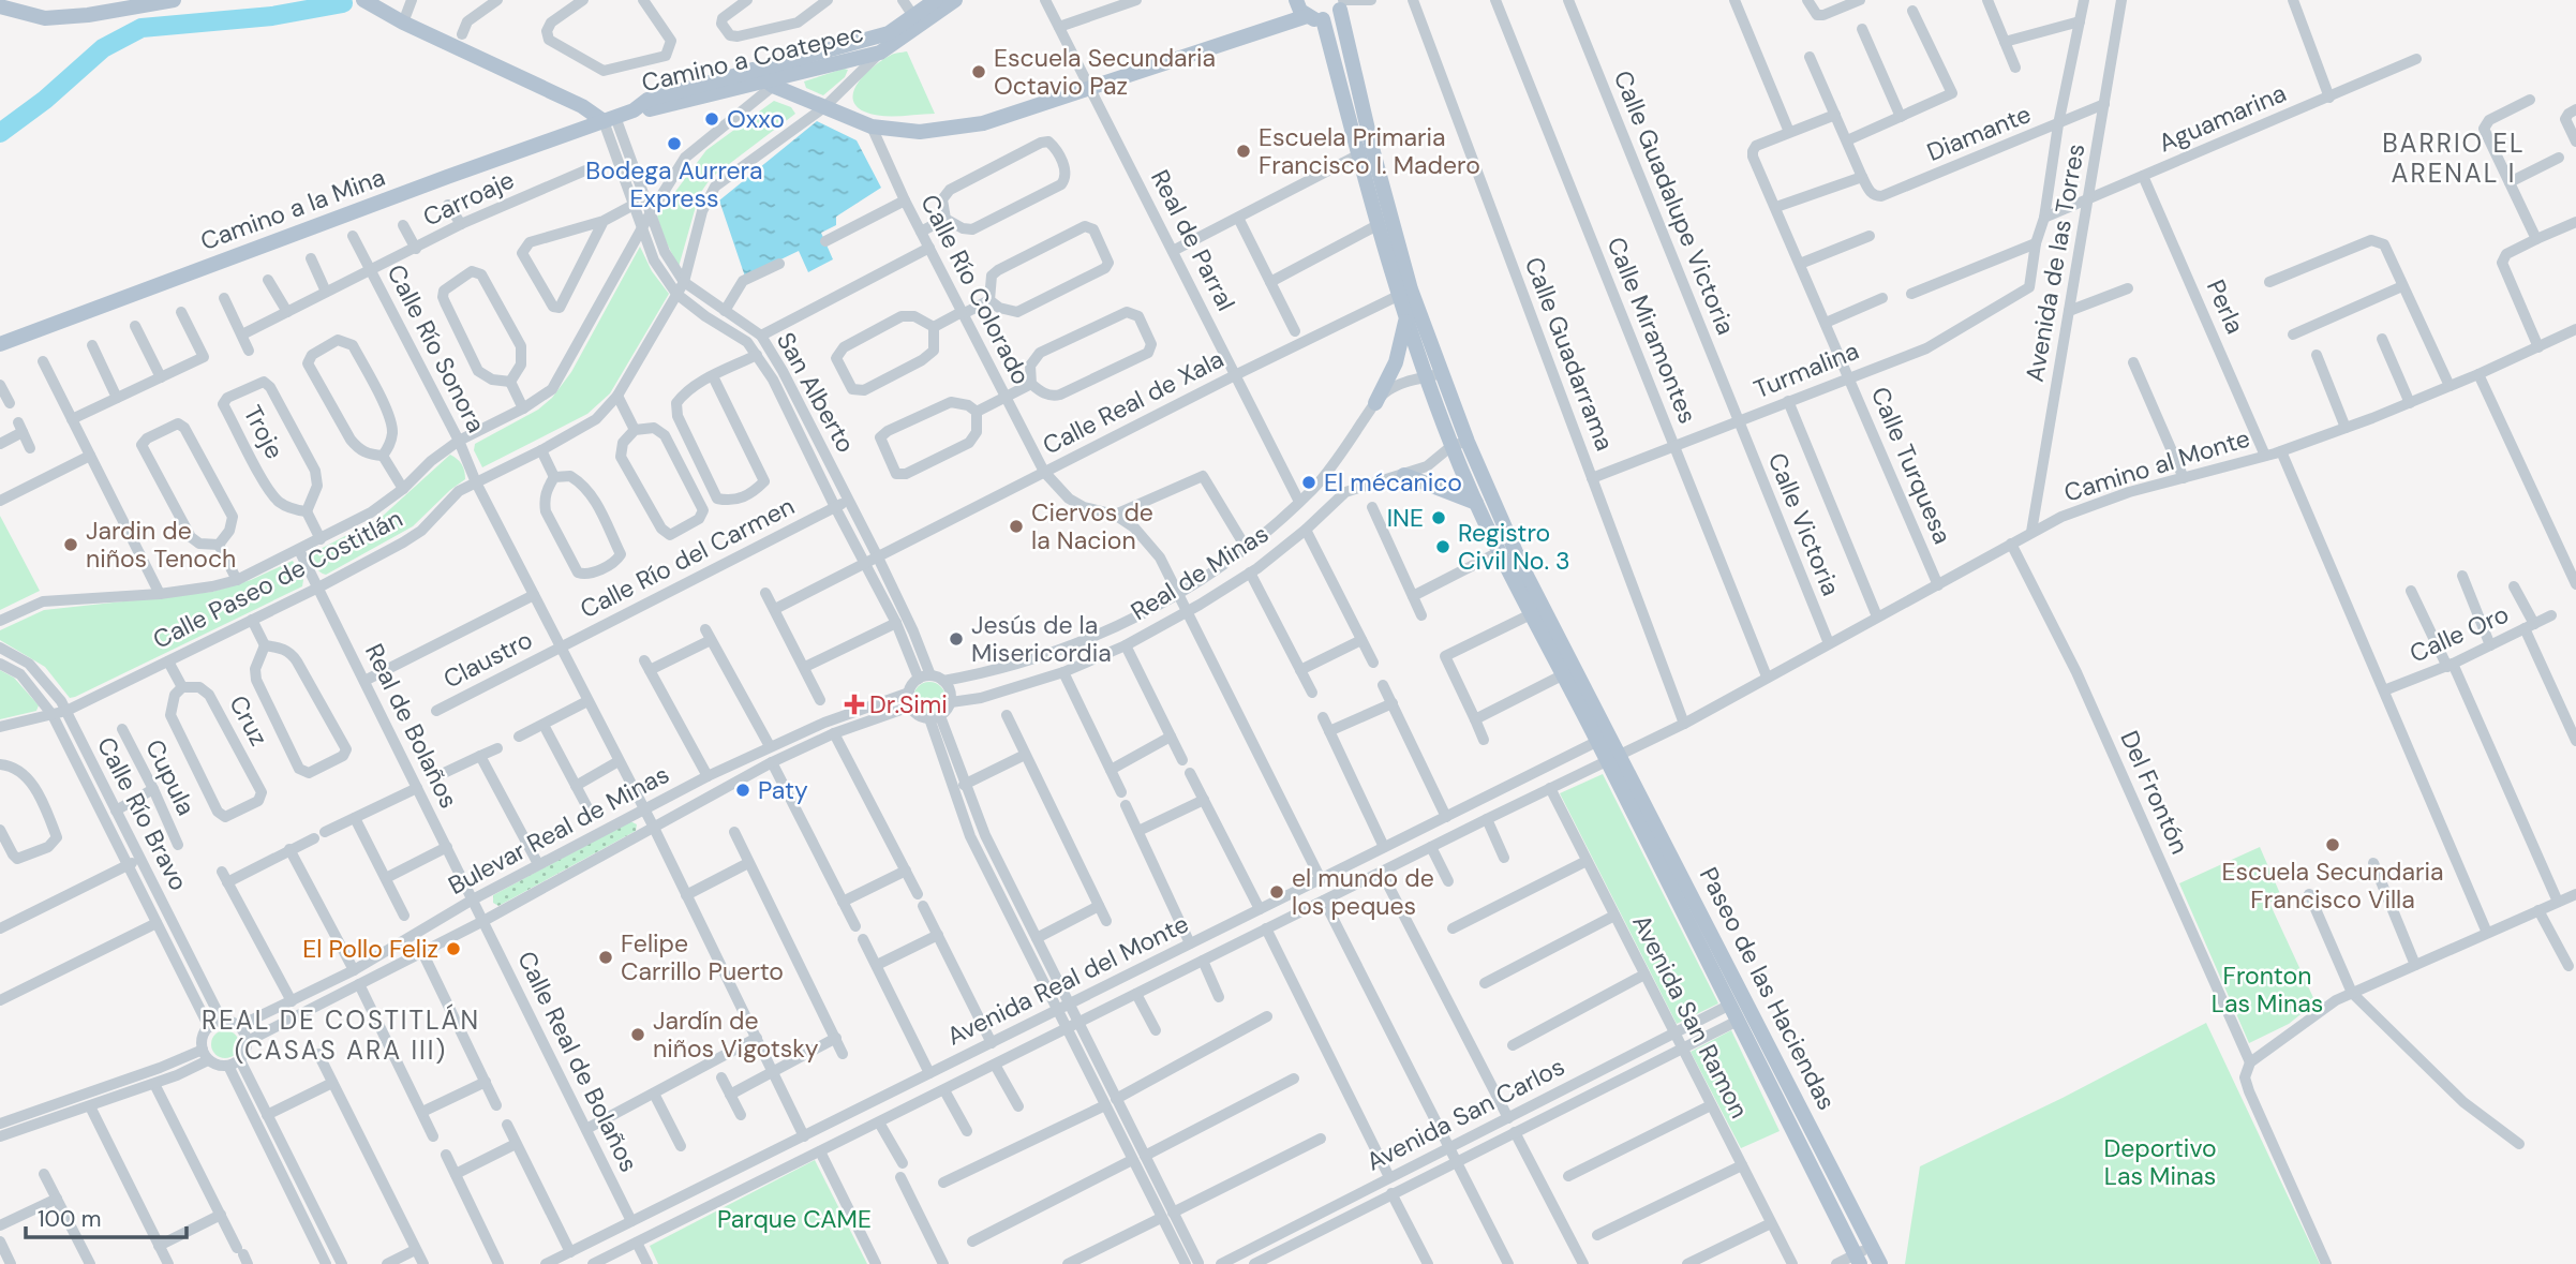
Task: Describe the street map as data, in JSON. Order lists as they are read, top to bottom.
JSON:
{
  "streets": {
    "main road": ["Camino a Coatepec", "Camino a la Mina", "Paseo de las Haciendas"],
    "street": [
      "Aguamarina",
      "Diamante",
      "Carroaje",
      "Calle Guadalupe Victoria",
      "Real de Parral",
      "Avenida de las Torres",
      "Calle Río Colorado",
      "Perla",
      "Calle Miramontes",
      "Calle Río Sonora",
      "Calle Guadarrama",
      "Turmalina",
      "San Alberto",
      "Calle Real de Xala",
      "Troje",
      "Calle Turquesa",
      "Camino al Monte",
      "Calle Victoria",
      "Calle Río del Carmen",
      "Real de Minas",
      "Calle Paseo de Costitlán",
      "Calle Oro",
      "Claustro",
      "Cruz",
      "Real de Bolaños",
      "Cupula",
      "Del Frontón",
      "Calle Río Bravo",
      "Bulevar Real de Minas",
      "Avenida Real del Monte",
      "Avenida San Ramon",
      "Calle Real de Bolaños",
      "Avenida San Carlos"
    ]
  },
  "crossings": [
    ["Camino a Coatepec", "Camino a la Mina"],
    ["Camino a Coatepec", "San Alberto"],
    ["Camino a Coatepec", "Calle Paseo de Costitlán"],
    ["Aguamarina", "Avenida de las Torres"],
    ["Aguamarina", "Perla"],
    ["Diamante", "Avenida de las Torres"],
    ["Carroaje", "Calle Río Sonora"],
    ["Calle Guadalupe Victoria", "Turmalina"],
    ["Calle Guadalupe Victoria", "Calle Victoria"],
    ["Camino a la Mina", "San Alberto"],
    ["Real de Parral", "Calle Real de Xala"],
    ["Real de Parral", "Real de Minas"],
    ["Avenida de las Torres", "Turmalina"],
    ["Avenida de las Torres", "Camino al Monte"],
    ["Calle Río Colorado", "Calle Real de Xala"],
    ["Perla", "Camino al Monte"],
    ["Calle Miramontes", "Turmalina"],
    ["Calle Miramontes", "Camino al Monte"],
    ["Calle Río Sonora", "Calle Río del Carmen"],
    ["Calle Río Sonora", "Calle Paseo de Costitlán"],
    ["Calle Río Sonora", "Claustro"],
    ["Calle Río Sonora", "Bulevar Real de Minas"],
    ["Calle Río Sonora", "Avenida Real del Monte"],
    ["Calle Guadarrama", "Turmalina"],
    ["Calle Guadarrama", "Camino al Monte"],
    ["Turmalina", "Calle Turquesa"],
    ["Turmalina", "Calle Victoria"],
    ["San Alberto", "Calle Real de Xala"],
    ["San Alberto", "Calle Río del Carmen"],
    ["San Alberto", "Real de Minas"],
    ["San Alberto", "Calle Paseo de Costitlán"],
    ["San Alberto", "Bulevar Real de Minas"],
    ["Calle Turquesa", "Camino al Monte"],
    ["Camino al Monte", "Calle Victoria"],
    ["Camino al Monte", "Del Frontón"],
    ["Camino al Monte", "Avenida Real del Monte"],
    ["Camino al Monte", "Paseo de las Haciendas"],
    ["Calle Río del Carmen", "Claustro"],
    ["Real de Minas", "Bulevar Real de Minas"],
    ["Calle Paseo de Costitlán", "Real de Bolaños"],
    ["Calle Paseo de Costitlán", "Calle Río Bravo"],
    ["Real de Bolaños", "Bulevar Real de Minas"],
    ["Real de Bolaños", "Calle Real de Bolaños"],
    ["Calle Río Bravo", "Bulevar Real de Minas"],
    ["Bulevar Real de Minas", "Calle Real de Bolaños"],
    ["Avenida Real del Monte", "Paseo de las Haciendas"],
    ["Avenida Real del Monte", "Avenida San Ramon"],
    ["Avenida Real del Monte", "Calle Real de Bolaños"],
    ["Paseo de las Haciendas", "Avenida San Carlos"],
    ["Avenida San Ramon", "Avenida San Carlos"]
  ],
  "districts": ["BARRIO EL ARENAL I", "REAL DE COSTITLÁN (CASAS ARA III)"],
  "parks": ["Fronton Las Minas", "Deportivo Las Minas", "Parque CAME"],
  "places": {
    "other": [
      "Escuela Secundaria Octavio Paz",
      "Oxxo",
      "Bodega Aurrera Express",
      "Escuela Primaria Francisco I. Madero",
      "El mécanico",
      "INE",
      "Ciervos de la Nacion",
      "Jardin de niños Tenoch",
      "Registro Civil No. 3",
      "Jesús de la Misericordia",
      "Paty",
      "Escuela Secundaria Francisco Villa",
      "el mundo de los peques",
      "El Pollo Feliz",
      "Felipe Carrillo Puerto",
      "Jardín de niños Vigotsky"
    ],
    "health": ["Dr.Simi"]
  },
  "scale_bar": "100 m"
}
